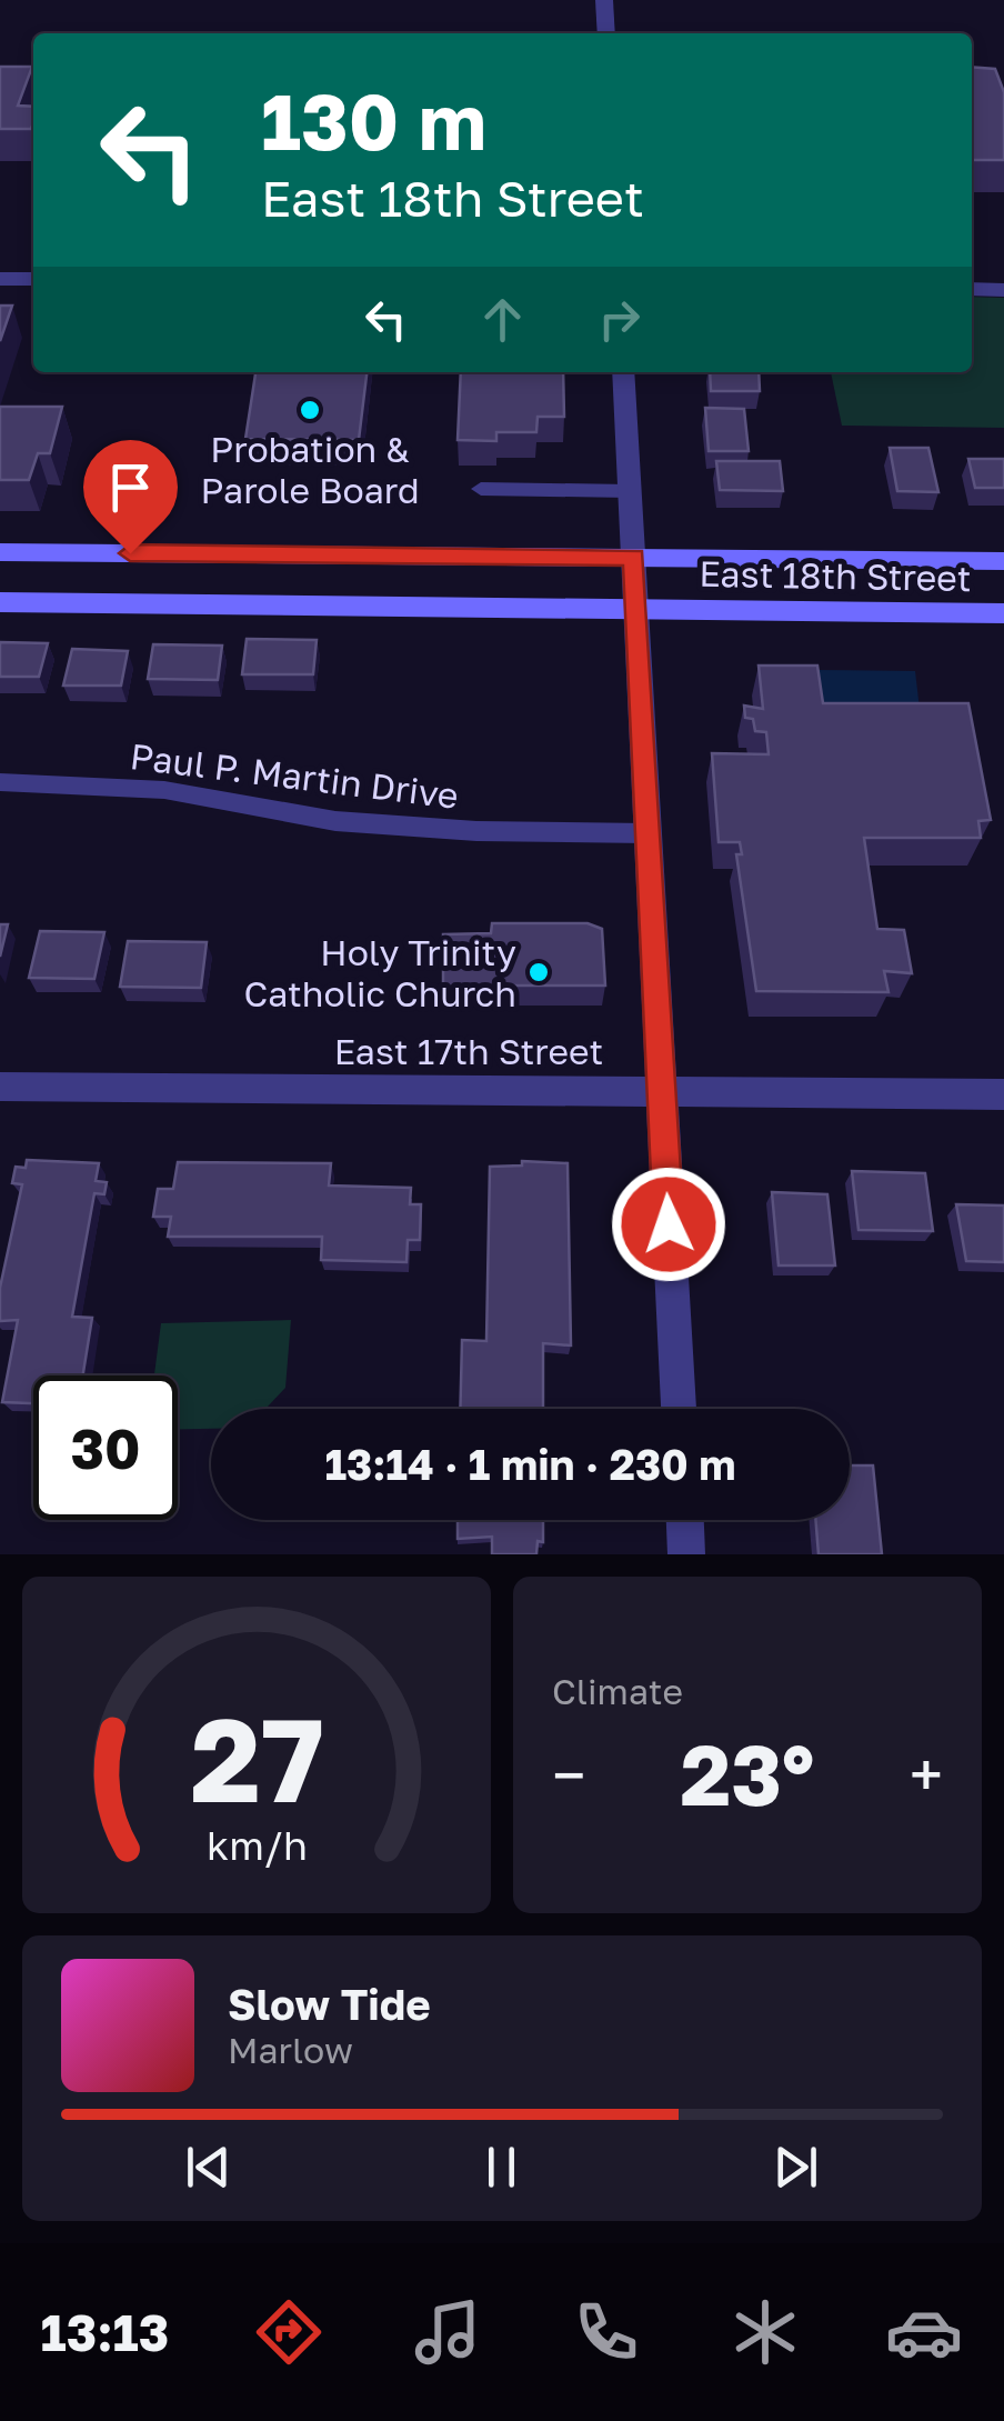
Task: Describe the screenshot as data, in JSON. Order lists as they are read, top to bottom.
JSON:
{
  "streets": {
    "main road": ["East 18th Street"],
    "street": ["East 17th Street"],
    "lane": ["Paul P. Martin Drive"]
  },
  "places": ["Probation & Parole Board", "Holy Trinity Catholic Church"],
  "page": {
    "turn": ["130 m", "East 18th Street"],
    "limit": "30",
    "trip": "13:14 · 1 min · 230 m",
    "tile": "Climate",
    "heat": ["−", "23°", "+"],
    "song": ["Slow Tide", "Marlow"],
    "tabs": "13:13",
    "gauge": ["27", "km/h"]
  }
}
